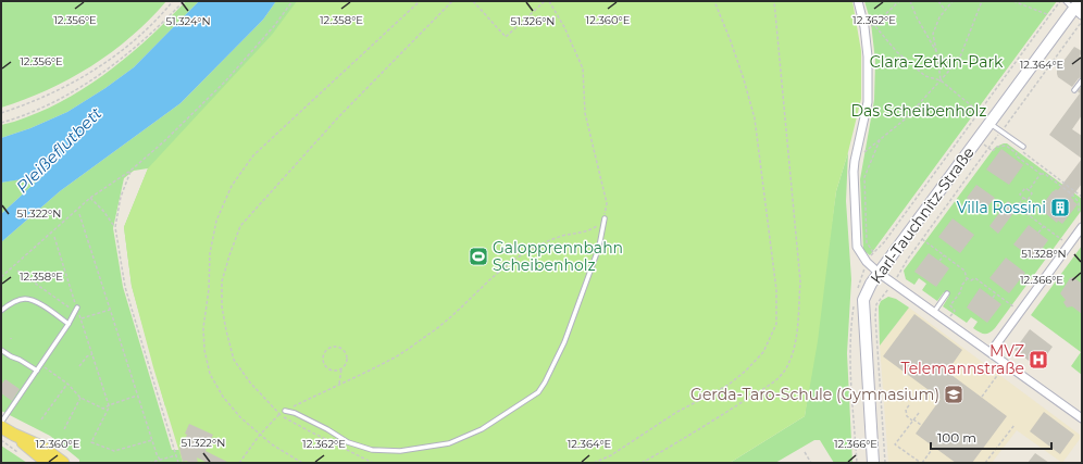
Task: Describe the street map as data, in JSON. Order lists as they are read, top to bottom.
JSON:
{
  "streets": {
    "main road": ["Karl-Tauchnitz-Straße"]
  },
  "water": ["Pleißeflutbett"],
  "parks": ["Clara-Zetkin-Park", "Das Scheibenholz"],
  "places": {
    "building": ["Villa Rossini"],
    "sports": ["Galopprennbahn Scheibenholz"],
    "hospital": ["MVZ Telemannstraße"],
    "school or university": ["Gerda-Taro-Schule (Gymnasium)"]
  },
  "scale_bar": "100 m",
  "coordinates": [
    "12.356°E",
    "12.358°E",
    "12.360°E",
    "12.362°E",
    "51.324°N",
    "51.326°N",
    "12.364°E",
    "51.322°N",
    "51.328°N",
    "12.366°E"
  ]
}
